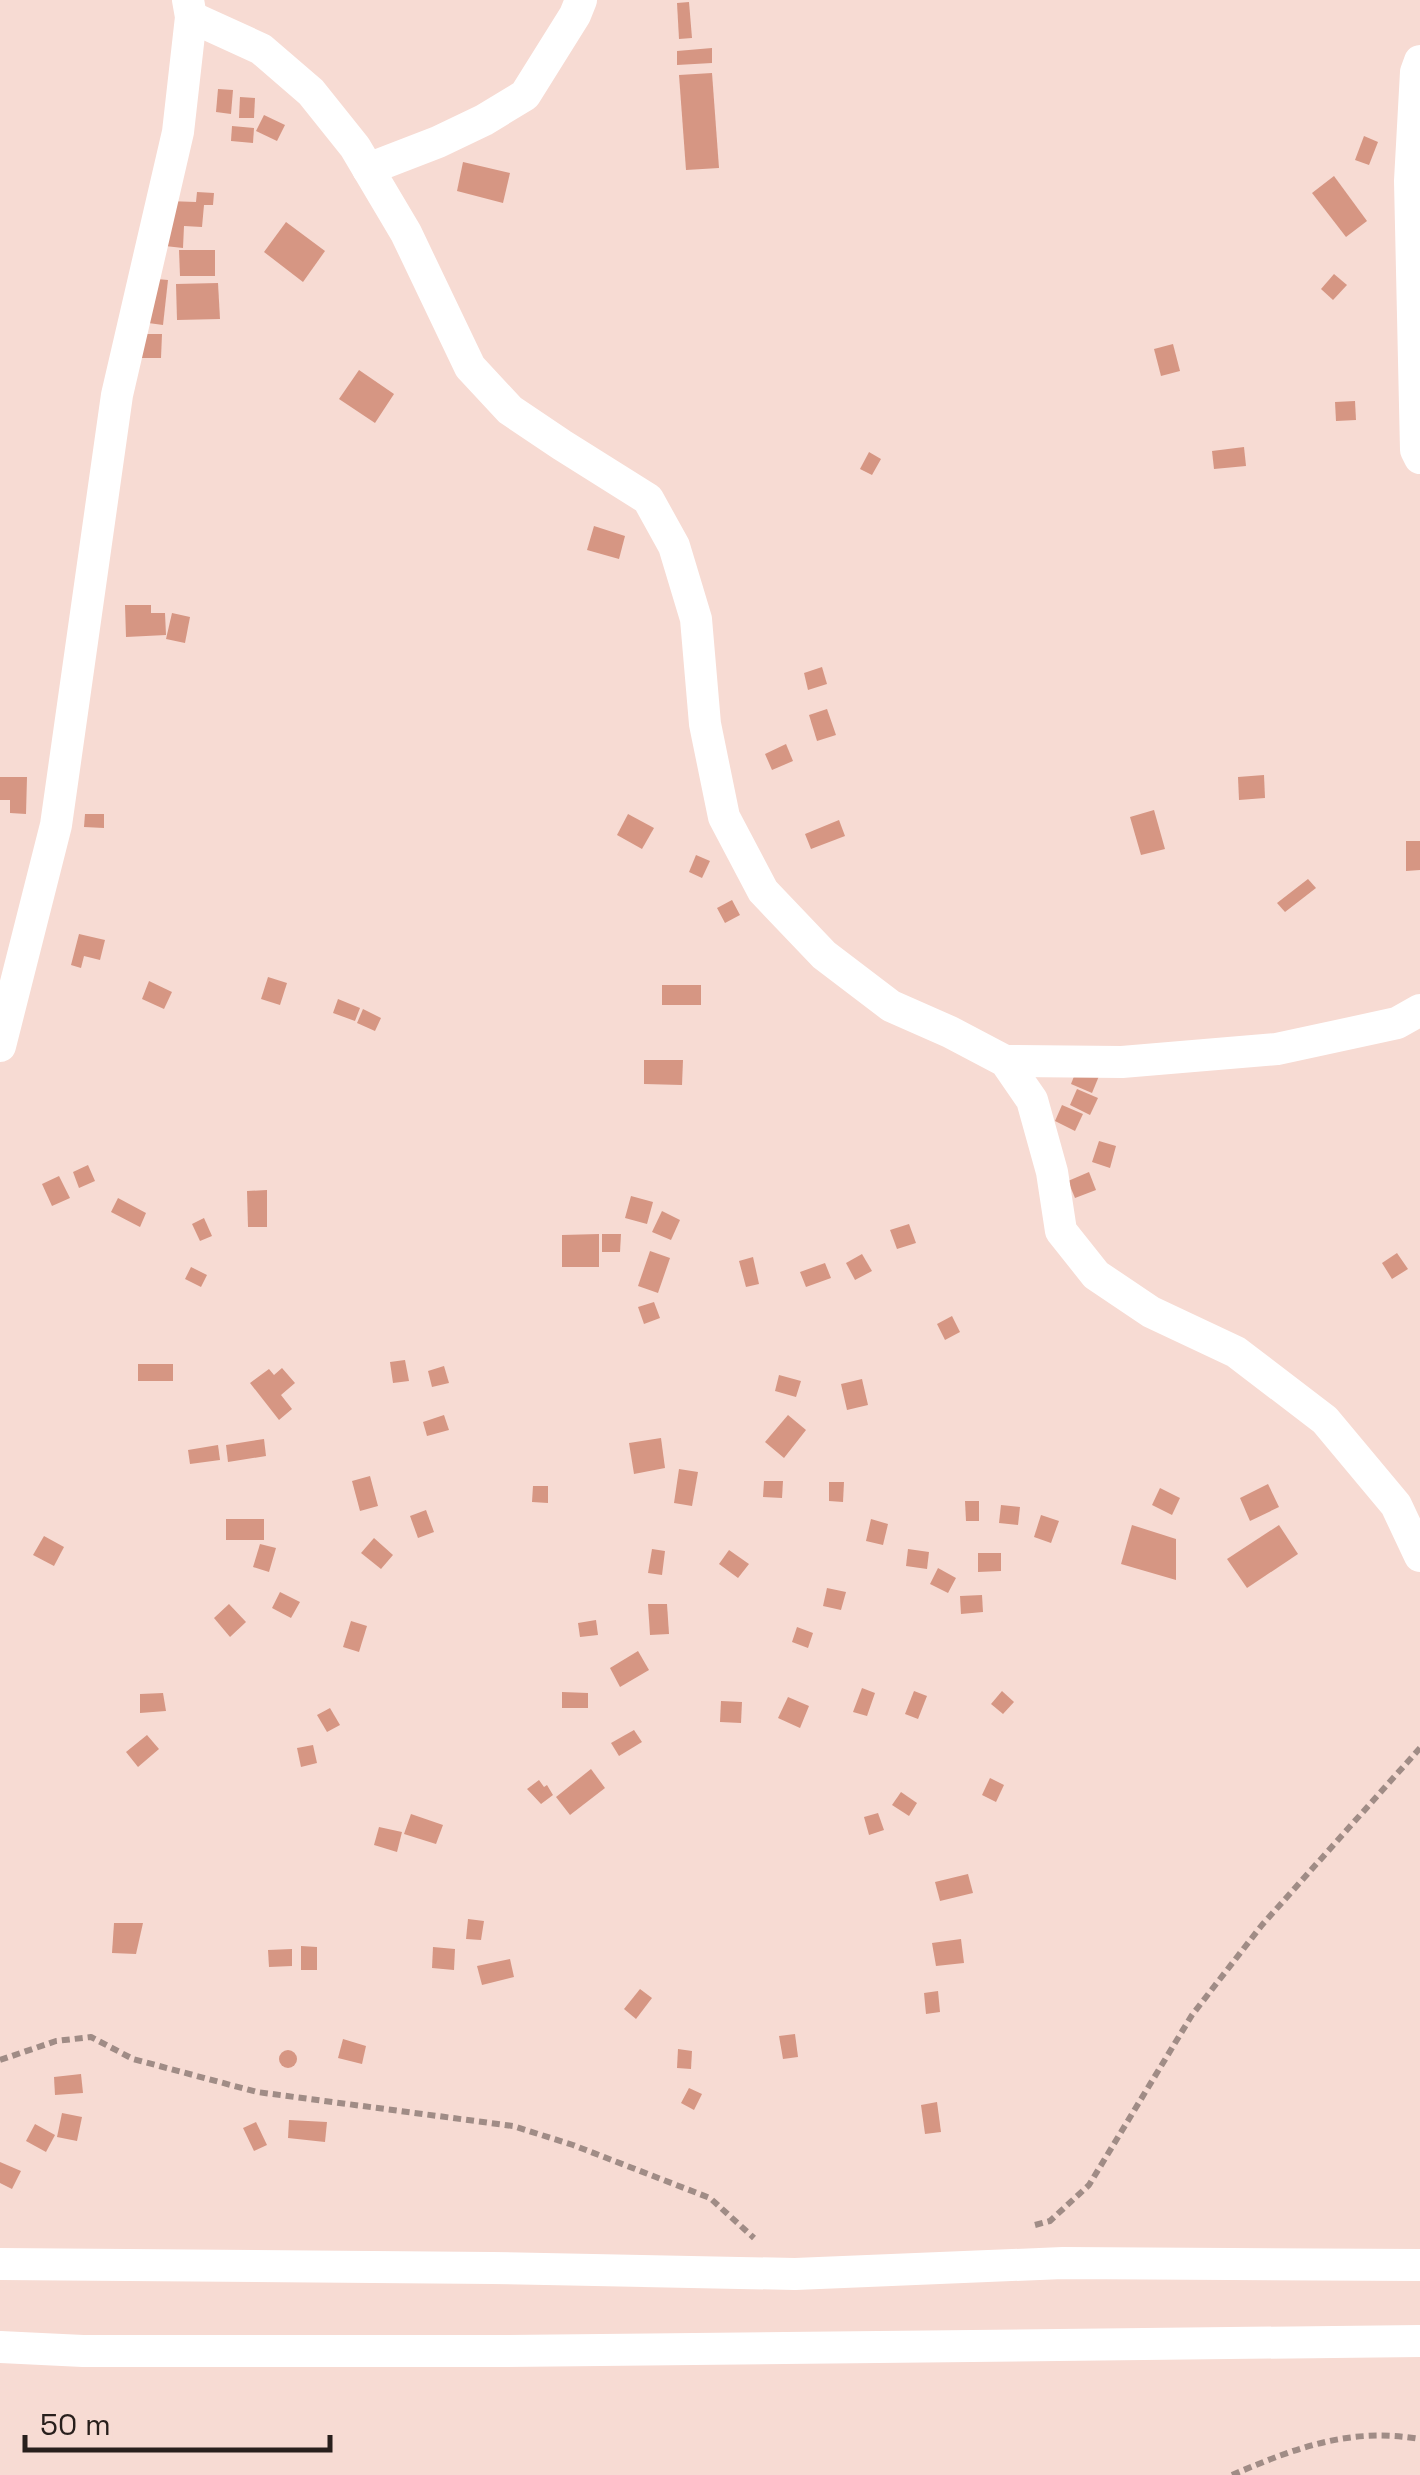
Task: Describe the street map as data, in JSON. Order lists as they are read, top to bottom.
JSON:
{
  "scale_bar": "50 m"
}
